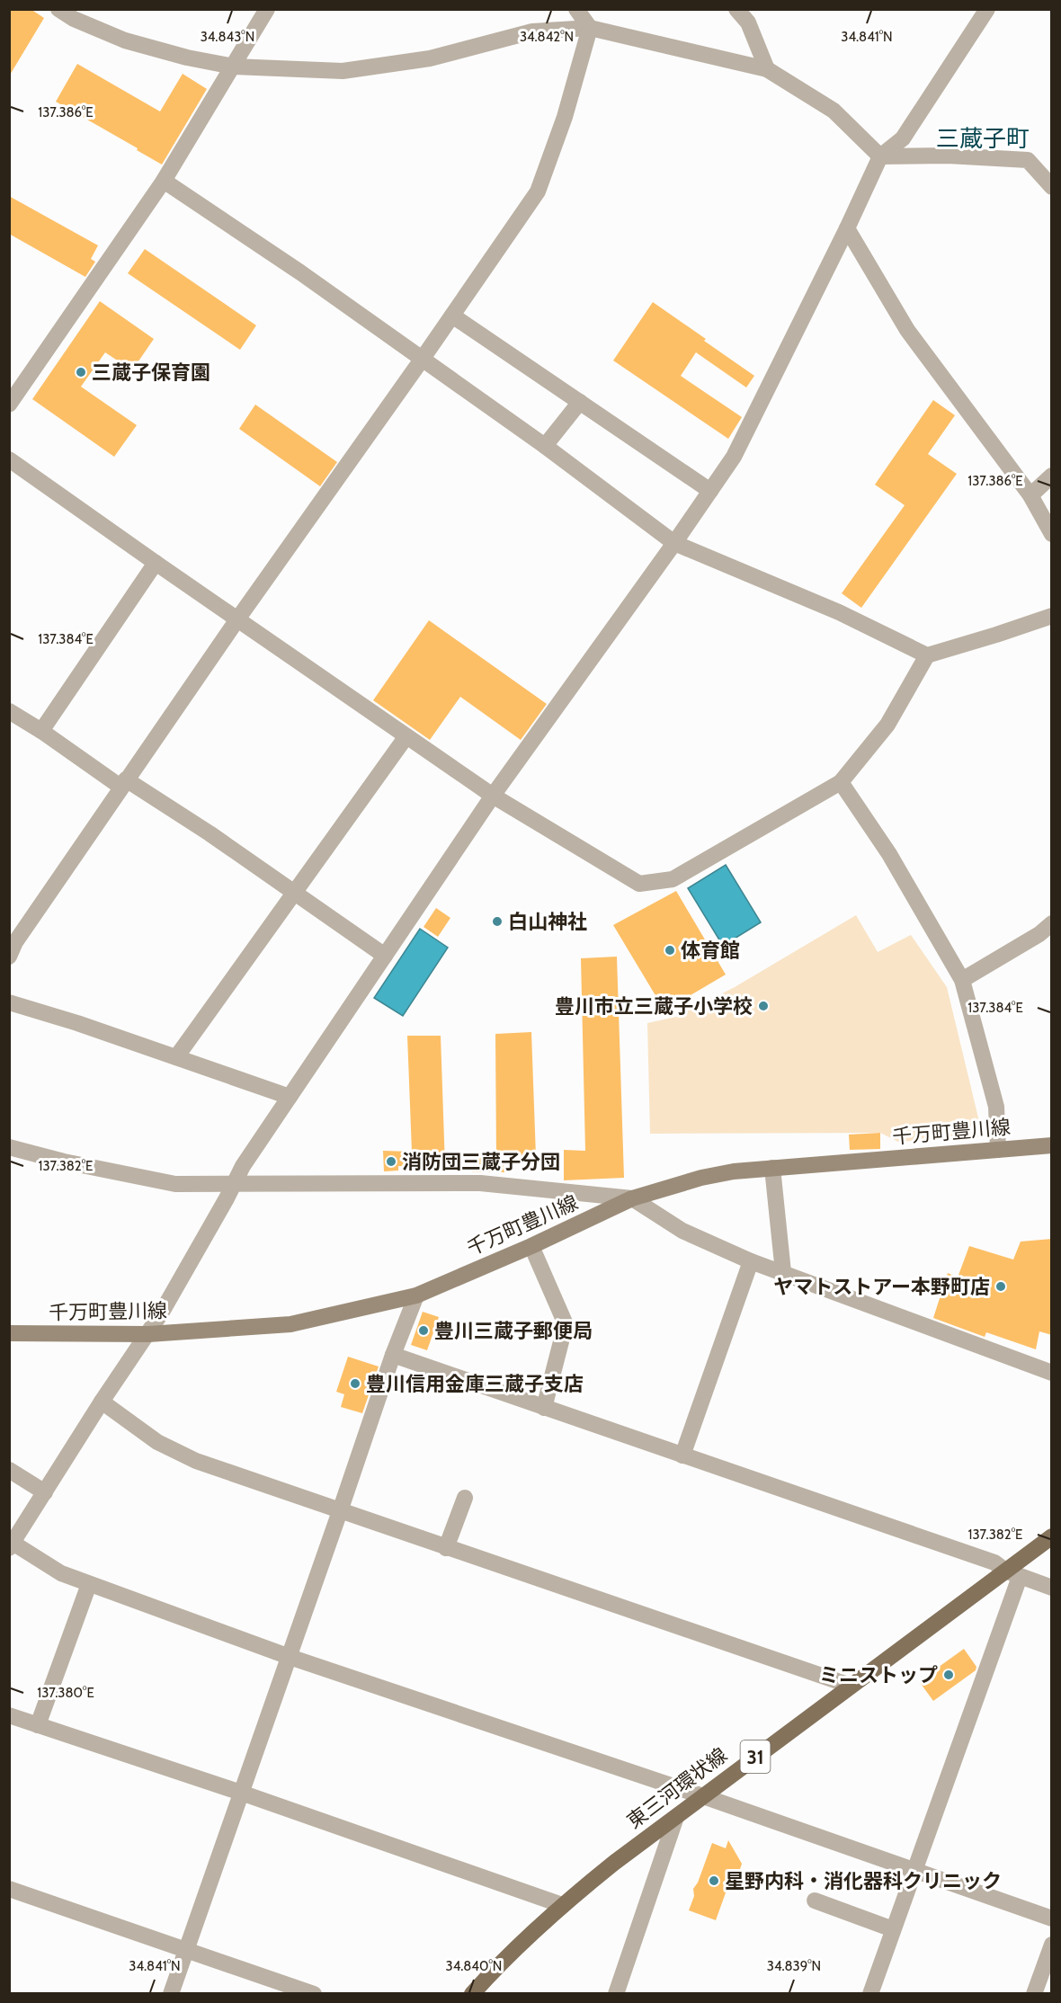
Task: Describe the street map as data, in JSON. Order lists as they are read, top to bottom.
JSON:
{
  "streets": {
    "main road": ["千万町豊川線", "31", "東三河環状線"]
  },
  "districts": ["三蔵子町"],
  "places": [
    "三蔵子保育園",
    "白山神社",
    "体育館",
    "豊川市立三蔵子小学校",
    "消防団三蔵子分団",
    "ヤマトストアー本野町店",
    "豊川三蔵子郵便局",
    "豊川信用金庫三蔵子支店",
    "ミニストップ",
    "星野内科・消化器科クリニック"
  ],
  "coordinates": [
    "34.843°N",
    "34.842°N",
    "34.841°N",
    "137.386°E",
    "137.384°E",
    "137.382°E",
    "137.380°E",
    "34.840°N",
    "34.839°N"
  ]
}
